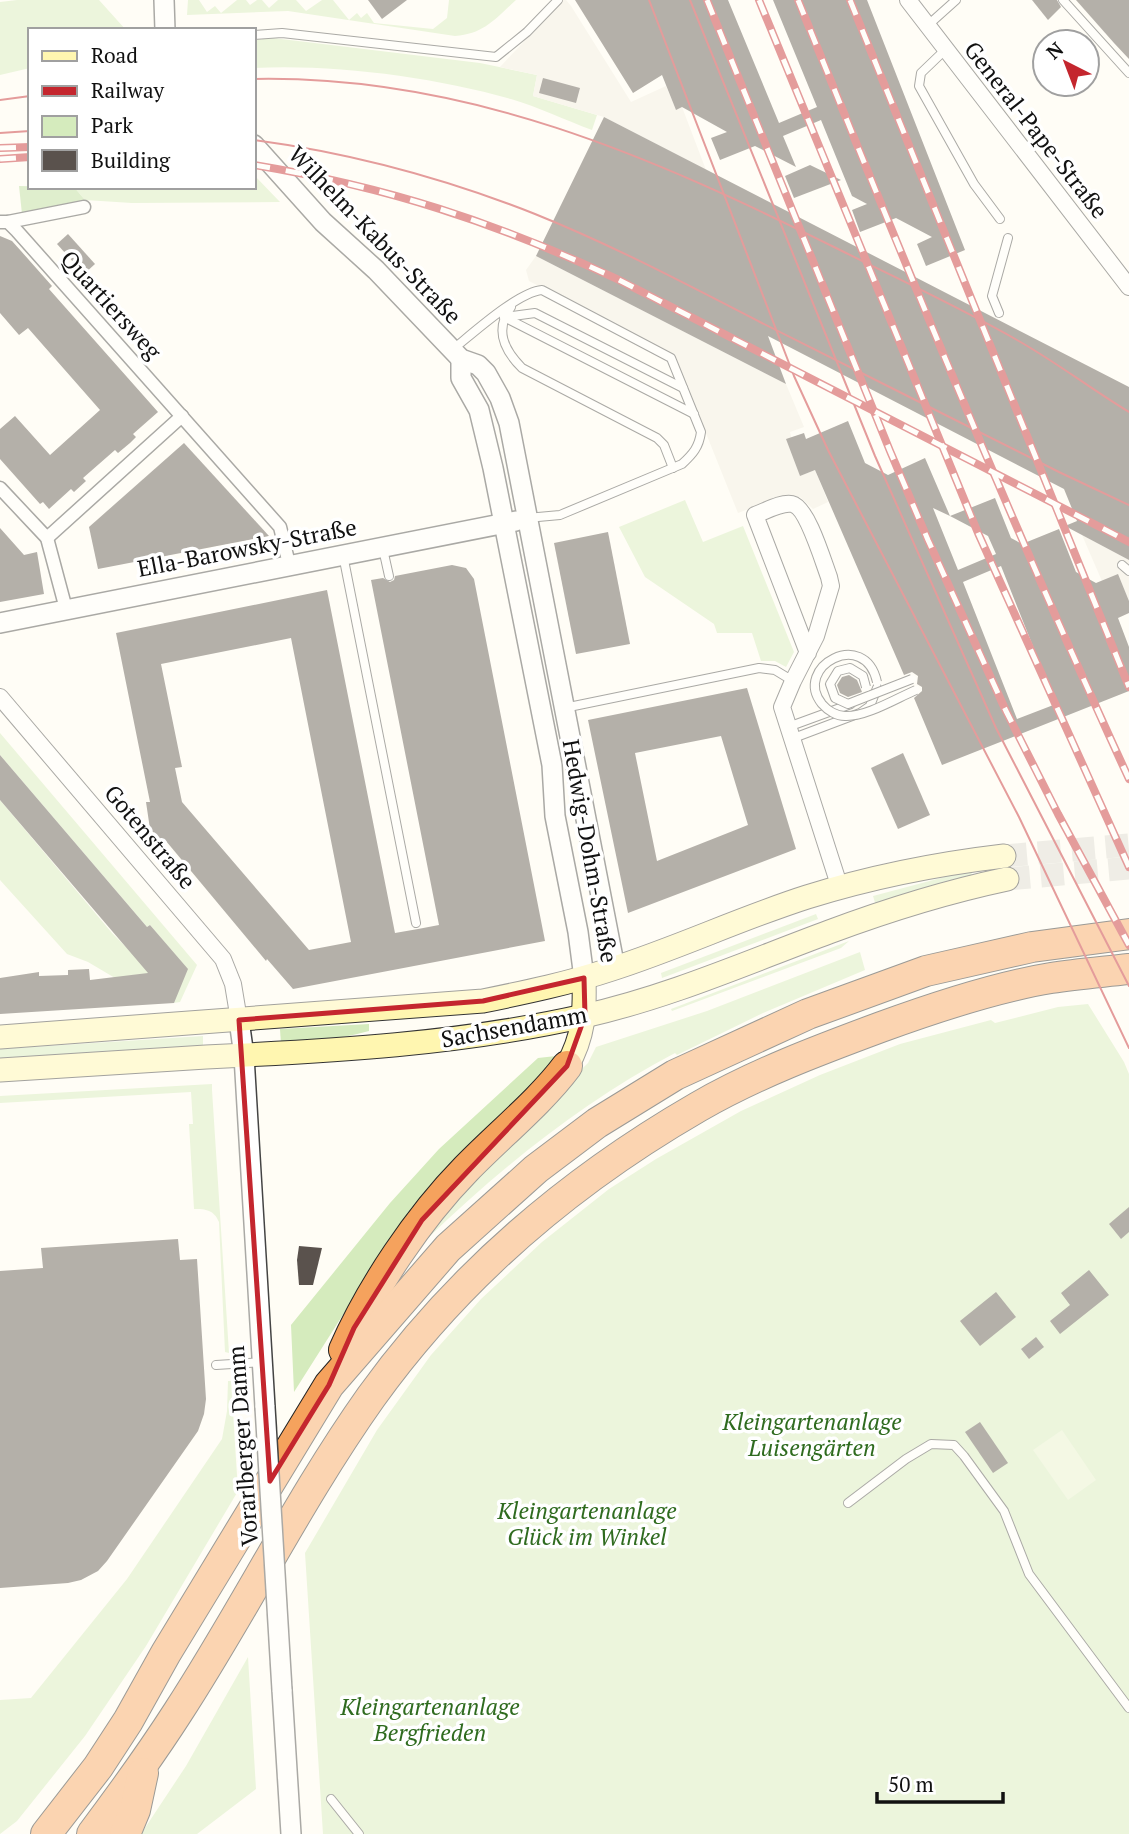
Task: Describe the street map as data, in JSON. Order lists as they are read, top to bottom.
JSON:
{
  "streets": {
    "main road": ["Hedwig-Dohm-Straße", "Sachsendamm"],
    "street": [
      "General-Pape-Straße",
      "Wilhelm-Kabus-Straße",
      "Quartiersweg",
      "Ella-Barowsky-Straße",
      "Gotenstraße",
      "Vorarlberger Damm"
    ]
  },
  "crossings": [
    ["Wilhelm-Kabus-Straße", "Ella-Barowsky-Straße"],
    ["Wilhelm-Kabus-Straße", "Hedwig-Dohm-Straße"],
    ["Quartiersweg", "Ella-Barowsky-Straße"],
    ["Ella-Barowsky-Straße", "Hedwig-Dohm-Straße"],
    ["Gotenstraße", "Sachsendamm"],
    ["Gotenstraße", "Vorarlberger Damm"],
    ["Hedwig-Dohm-Straße", "Sachsendamm"],
    ["Sachsendamm", "Vorarlberger Damm"]
  ],
  "parks": ["Kleingartenanlage Luisengärten", "Kleingartenanlage Glück im Winkel", "Kleingartenanlage Bergfrieden"],
  "legend": [
    "Road",
    "Railway",
    "Park",
    "Building"
  ],
  "scale_bar": "50 m",
  "north": "top left"
}
